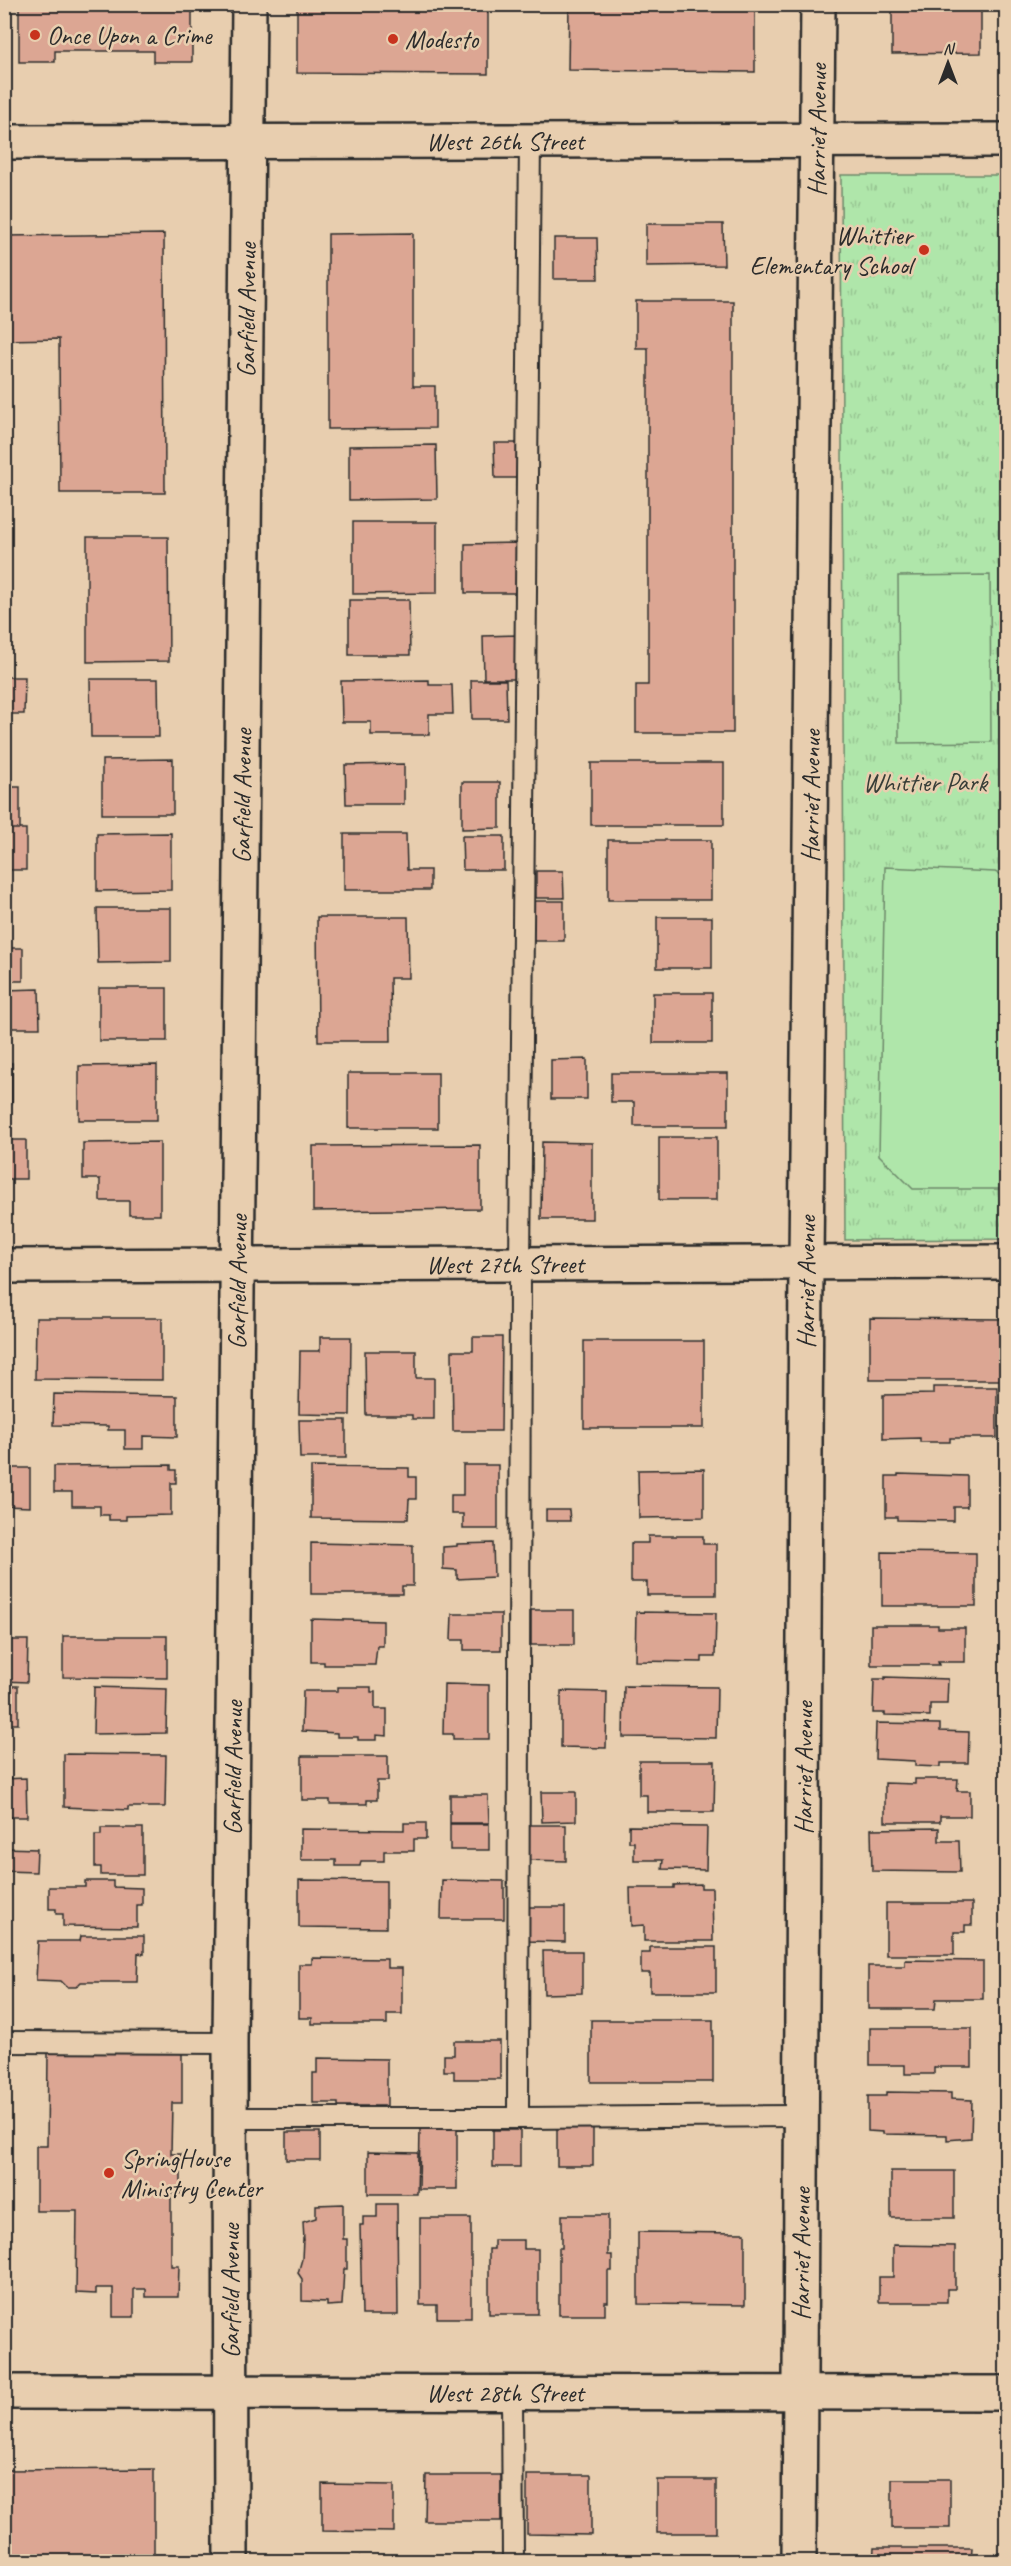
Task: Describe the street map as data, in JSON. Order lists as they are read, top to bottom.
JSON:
{
  "streets": {
    "street": [
      "Harriet Avenue",
      "West 26th Street",
      "Garfield Avenue",
      "West 27th Street",
      "West 28th Street"
    ]
  },
  "crossings": [
    ["Harriet Avenue", "West 26th Street"],
    ["Harriet Avenue", "West 27th Street"],
    ["Harriet Avenue", "West 28th Street"],
    ["West 26th Street", "Garfield Avenue"],
    ["Garfield Avenue", "West 27th Street"],
    ["Garfield Avenue", "West 28th Street"]
  ],
  "parks": ["Whittier Park"],
  "places": [
    "Once Upon a Crime",
    "Modesto",
    "Whittier Elementary School",
    "SpringHouse Ministry Center"
  ],
  "north": "top"
}
